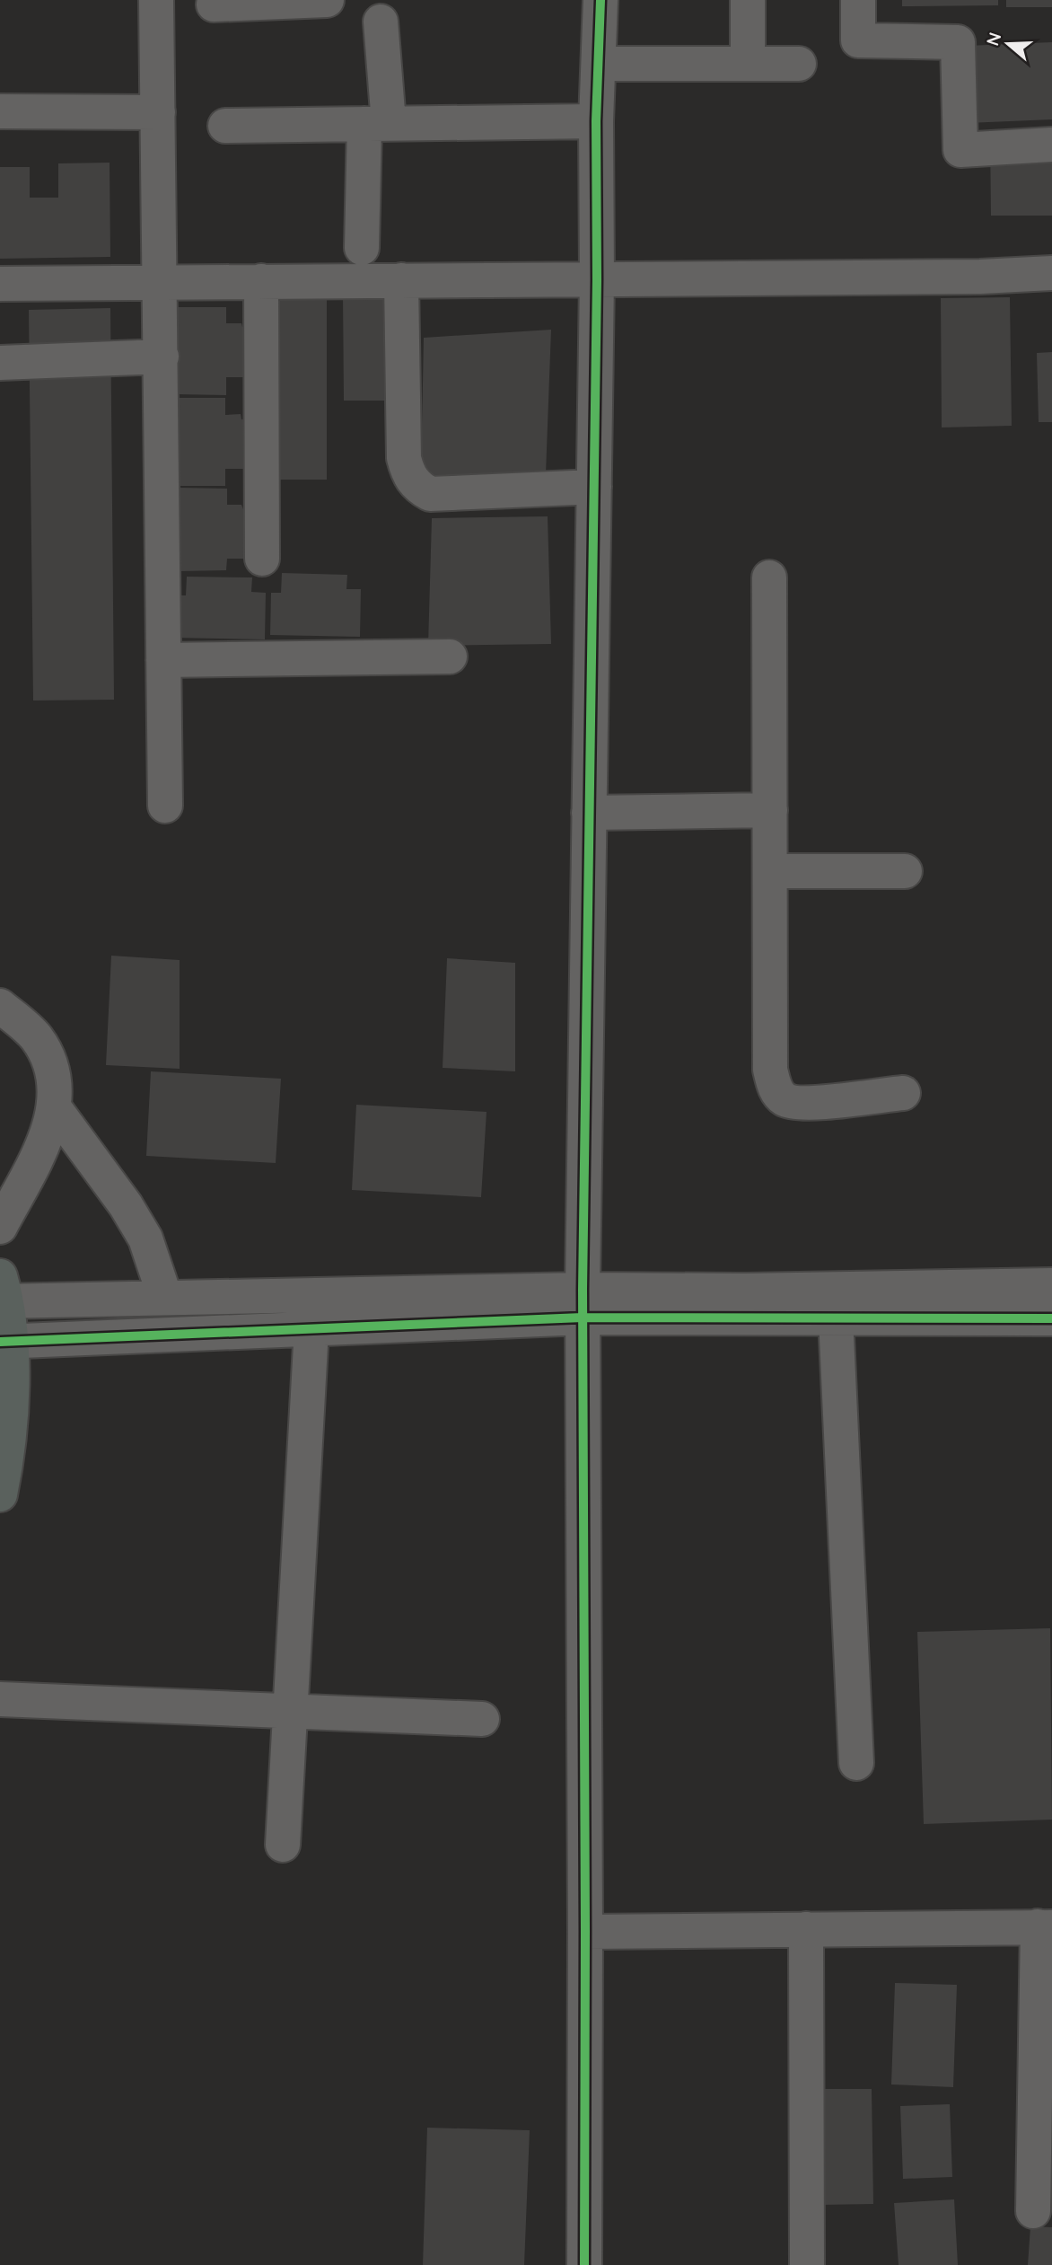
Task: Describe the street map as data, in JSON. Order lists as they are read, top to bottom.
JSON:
{
  "north": "left"
}
